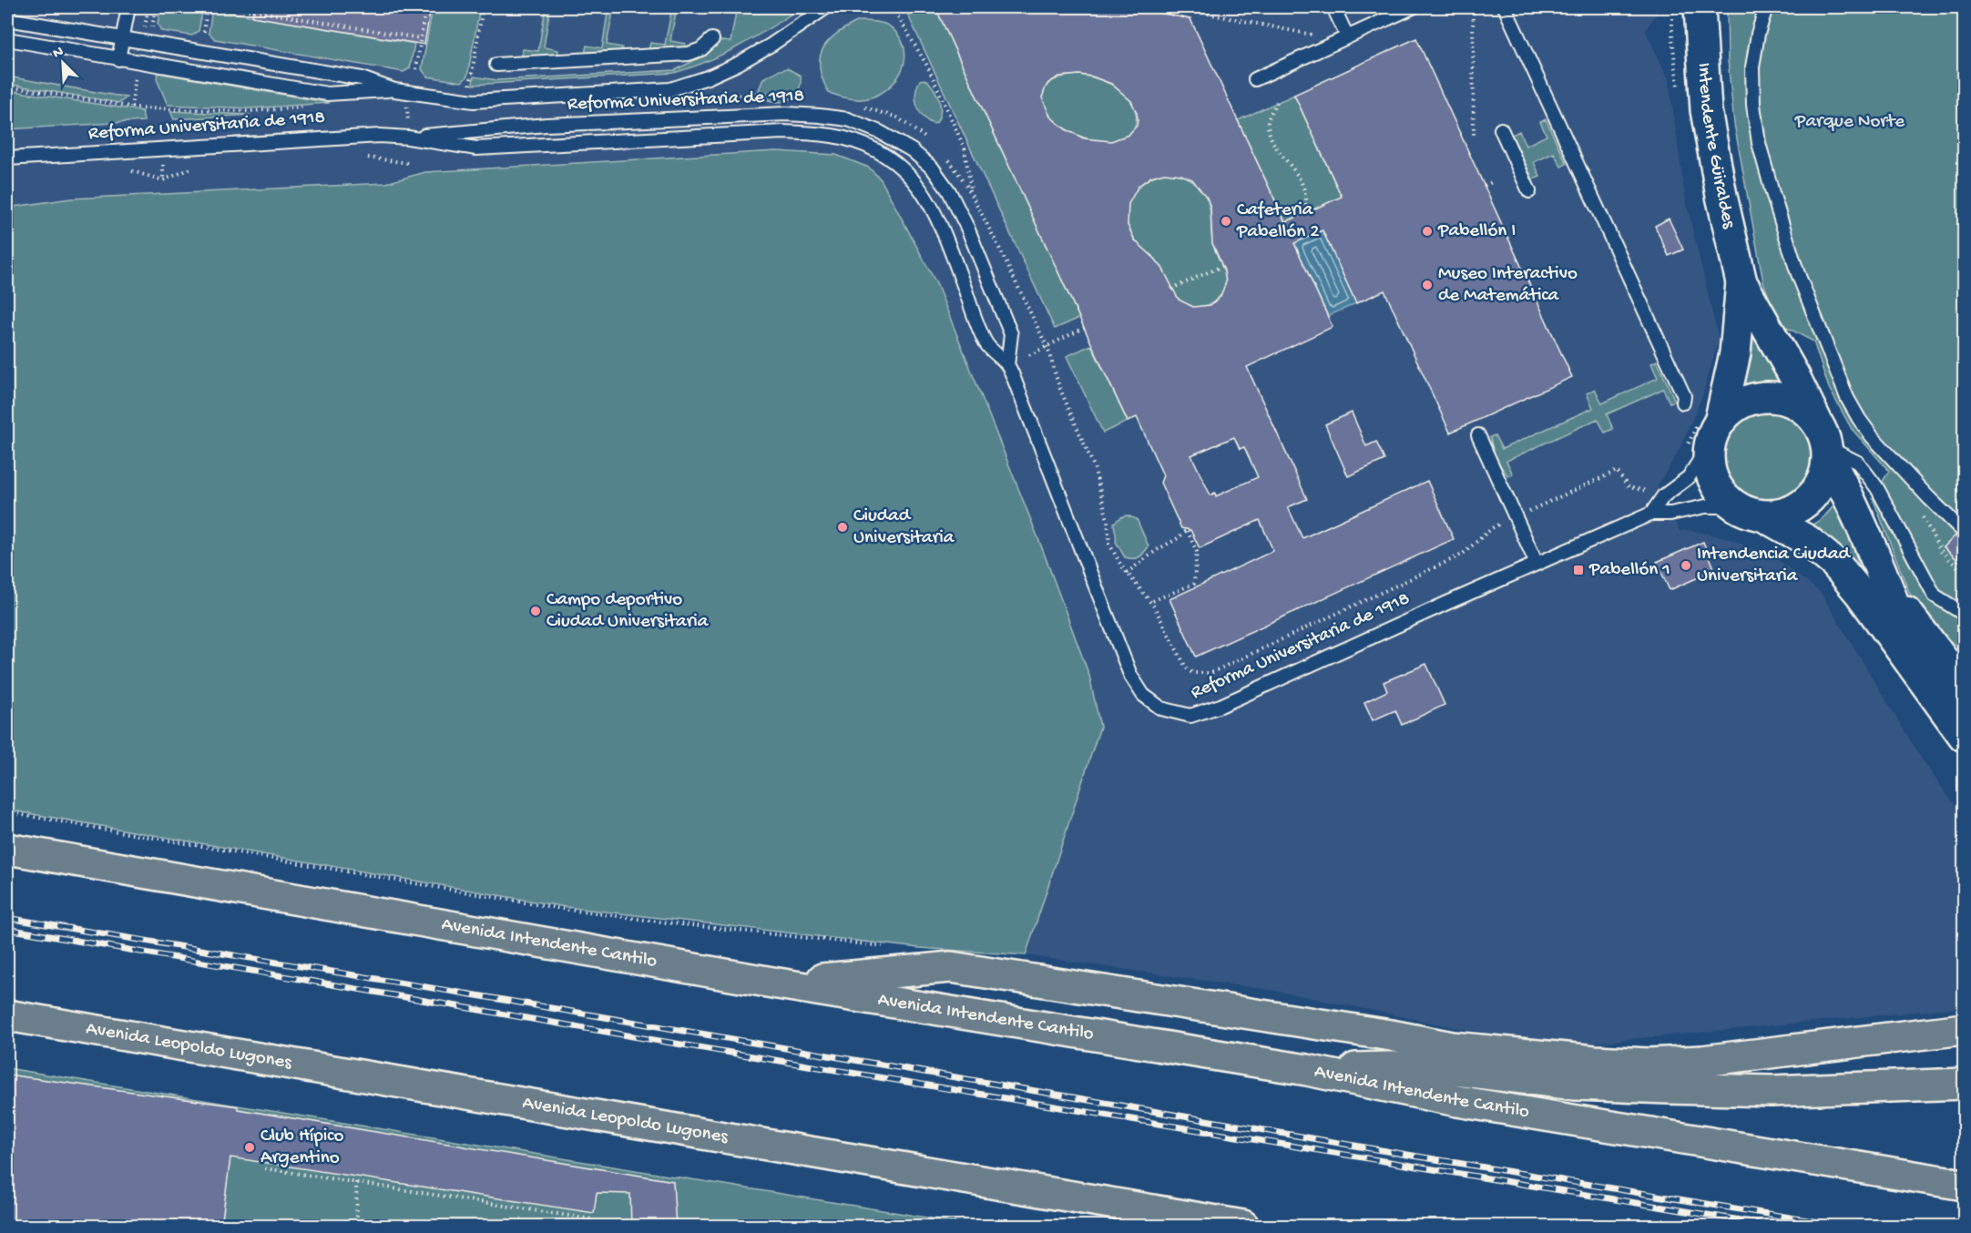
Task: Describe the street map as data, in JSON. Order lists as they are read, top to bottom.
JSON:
{
  "streets": {
    "highway": ["Avenida Intendente Cantilo", "Avenida Leopoldo Lugones"],
    "main road": ["Intendente Güiraldes"],
    "lane": ["Reforma Universitaria de 1918"]
  },
  "crossings": [
    ["Reforma Universitaria de 1918", "Intendente Güiraldes"]
  ],
  "parks": ["Parque Norte"],
  "places": {
    "other": [
      "Cafeteria Pabellón 2",
      "Pabellón I",
      "Museo Interactivo de Matemática",
      "Ciudad Universitaria",
      "Intendencia Ciudad Universitaria",
      "Campo deportivo Ciudad Universitaria",
      "Club Hípico Argentino"
    ],
    "transit": ["Pabellón 1"]
  },
  "north": "top left"
}
